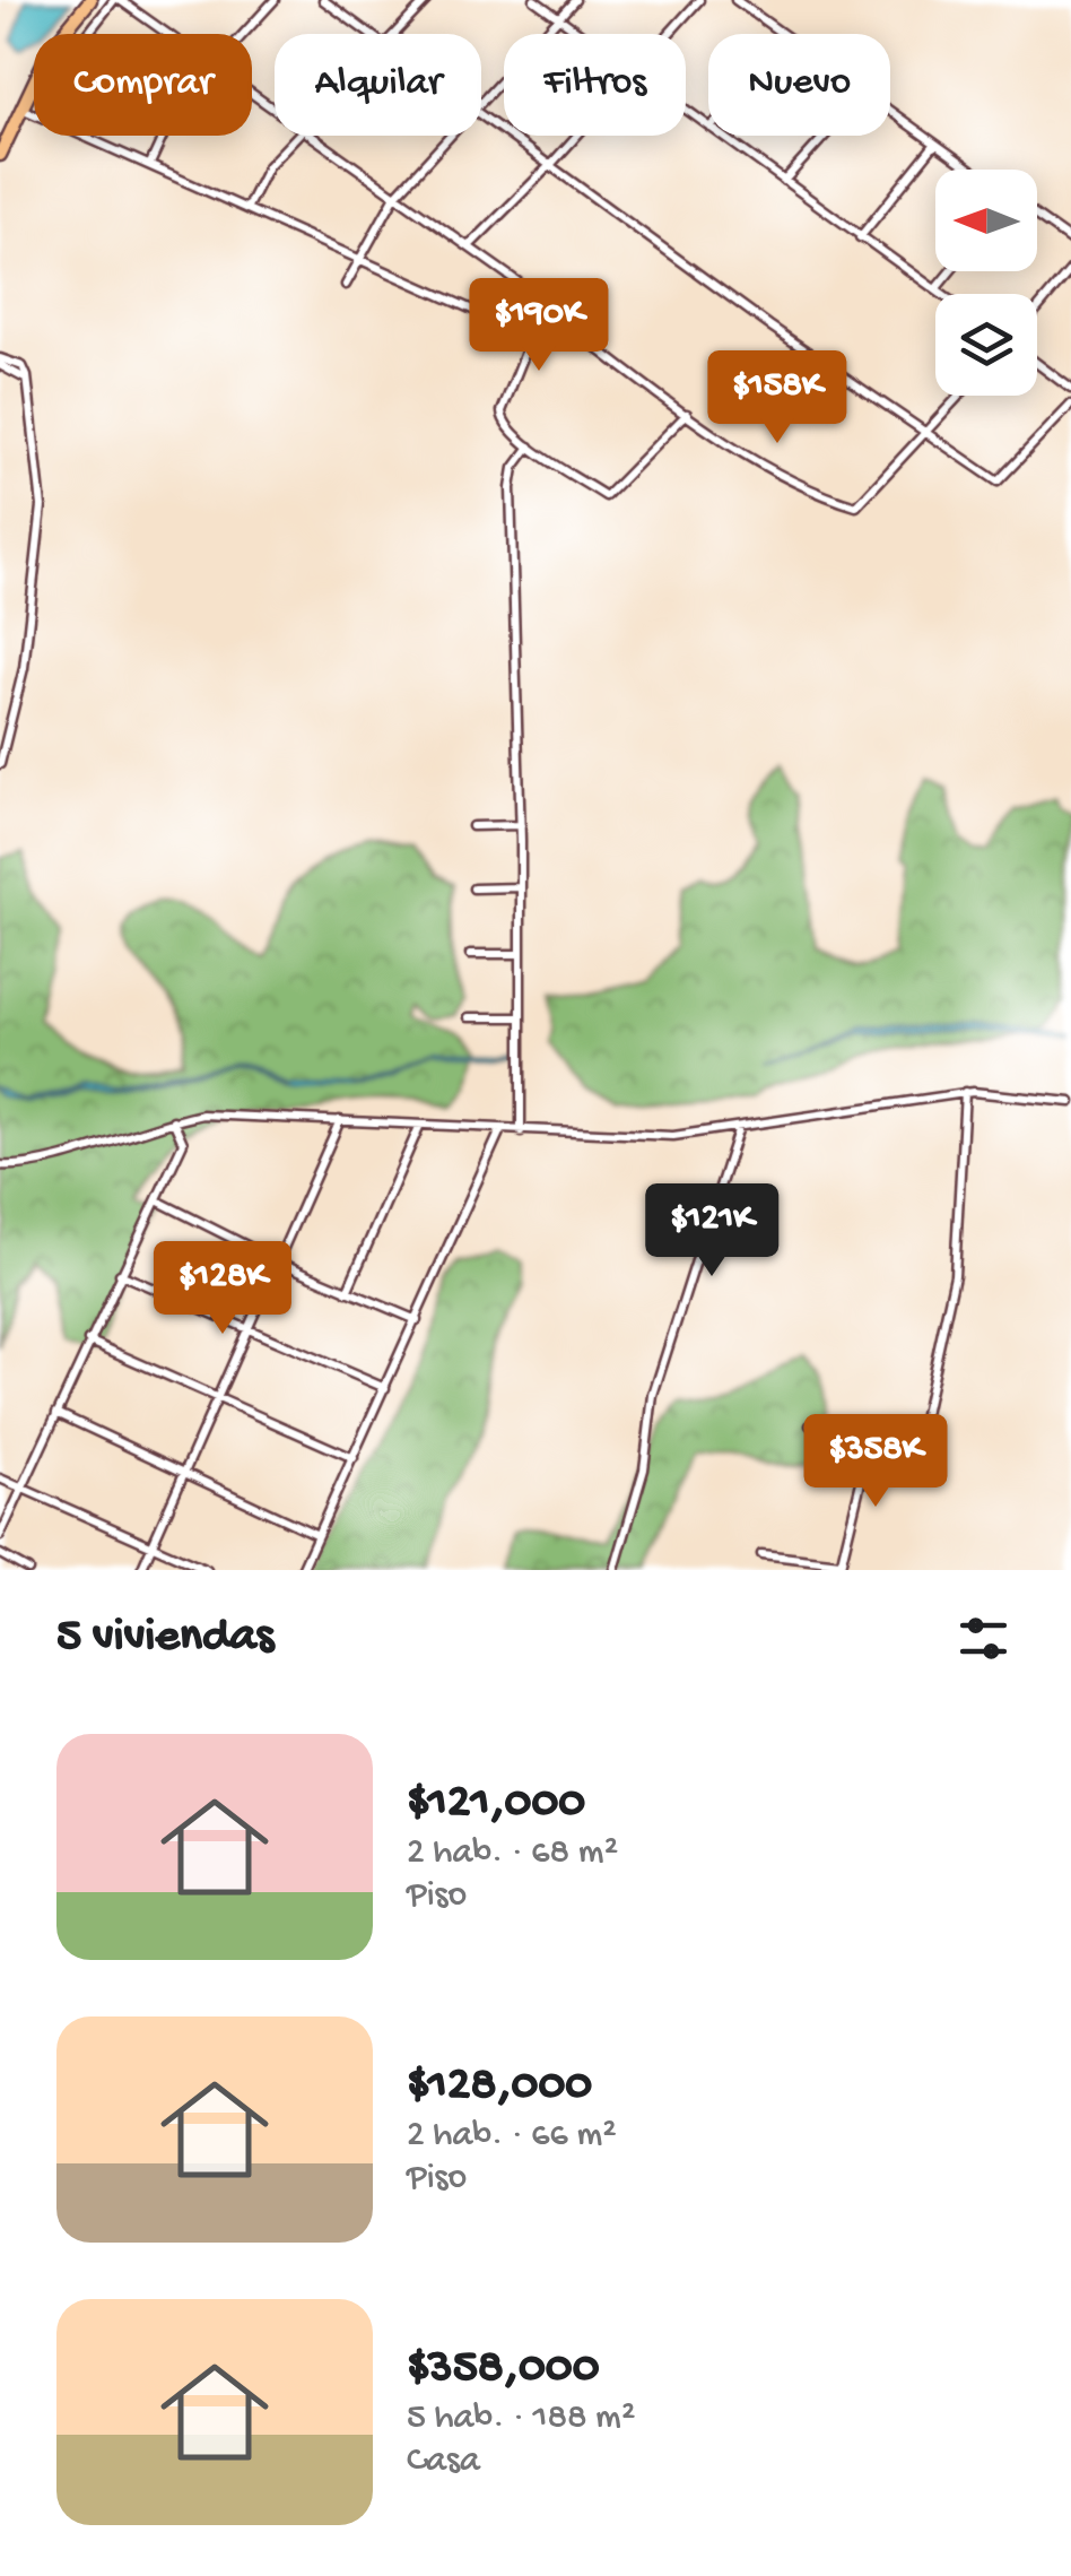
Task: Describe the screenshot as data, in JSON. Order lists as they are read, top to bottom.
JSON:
{
  "north": "left",
  "page": {
    "chip": [
      "Comprar",
      "Alquilar",
      "Filtros",
      "Nuevo"
    ],
    "price": [
      "$190K",
      "$158K",
      "$121K",
      "$128K",
      "$358K"
    ],
    "heading": "5 viviendas",
    "list": [
      {
        "name": "$121,000",
        "note": "2 hab. · 68 m² · Piso"
      },
      {
        "name": "$128,000",
        "note": "2 hab. · 66 m² · Piso"
      },
      {
        "name": "$358,000",
        "note": "5 hab. · 188 m² · Casa"
      }
    ]
  }
}
